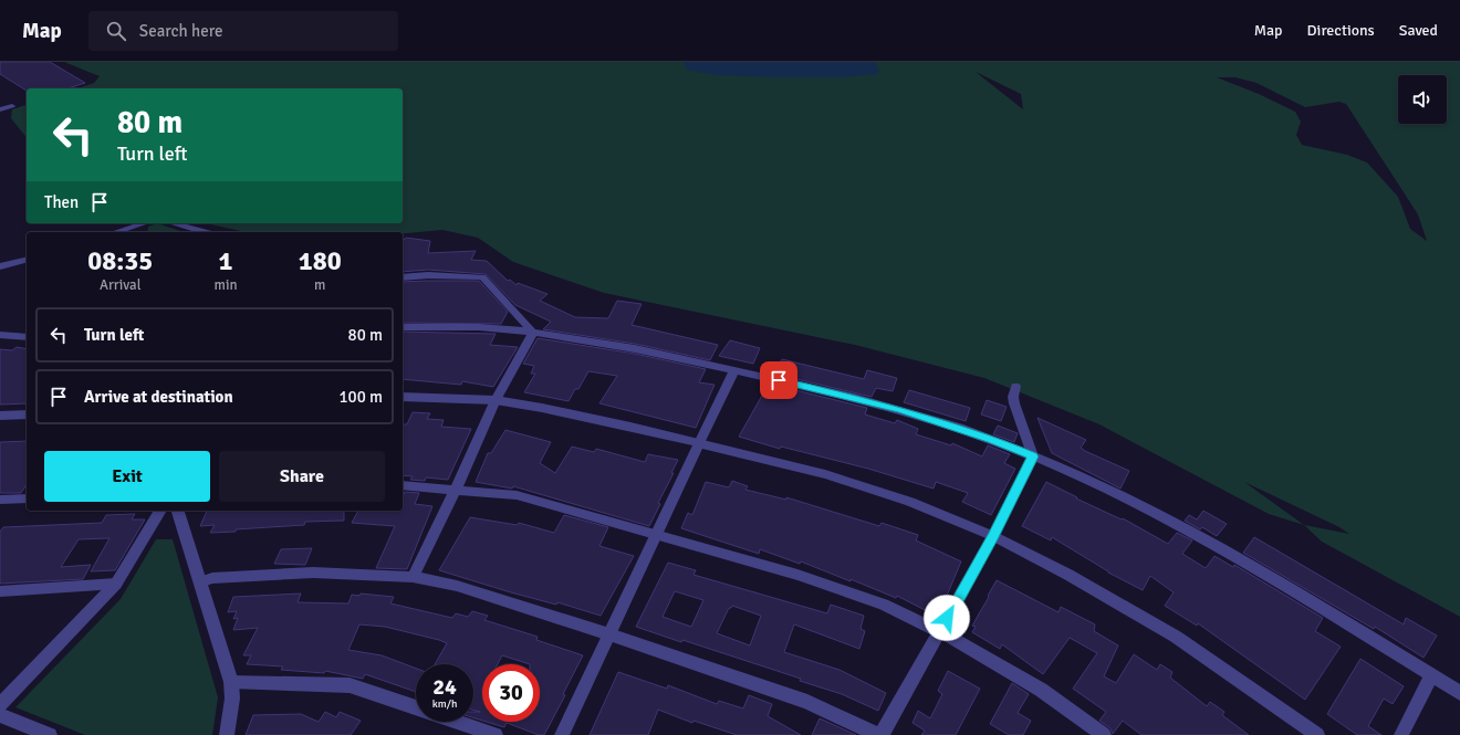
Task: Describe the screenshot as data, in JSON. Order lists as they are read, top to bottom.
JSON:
{
  "page": {
    "header": "Map",
    "search": "Search here",
    "nav": ["Map", "Directions", "Saved"],
    "turn": ["80 m", "Turn left"],
    "then": "Then",
    "eta": [
      "08:35",
      "Arrival",
      "1",
      "min",
      "180",
      "m"
    ],
    "list": [
      {
        "name": "Turn left",
        "value": "80 m"
      },
      {
        "name": "Arrive at destination",
        "value": "100 m"
      }
    ],
    "buttons": ["Exit", "Share"],
    "speed": "24 km/h",
    "limit": "30"
  }
}
